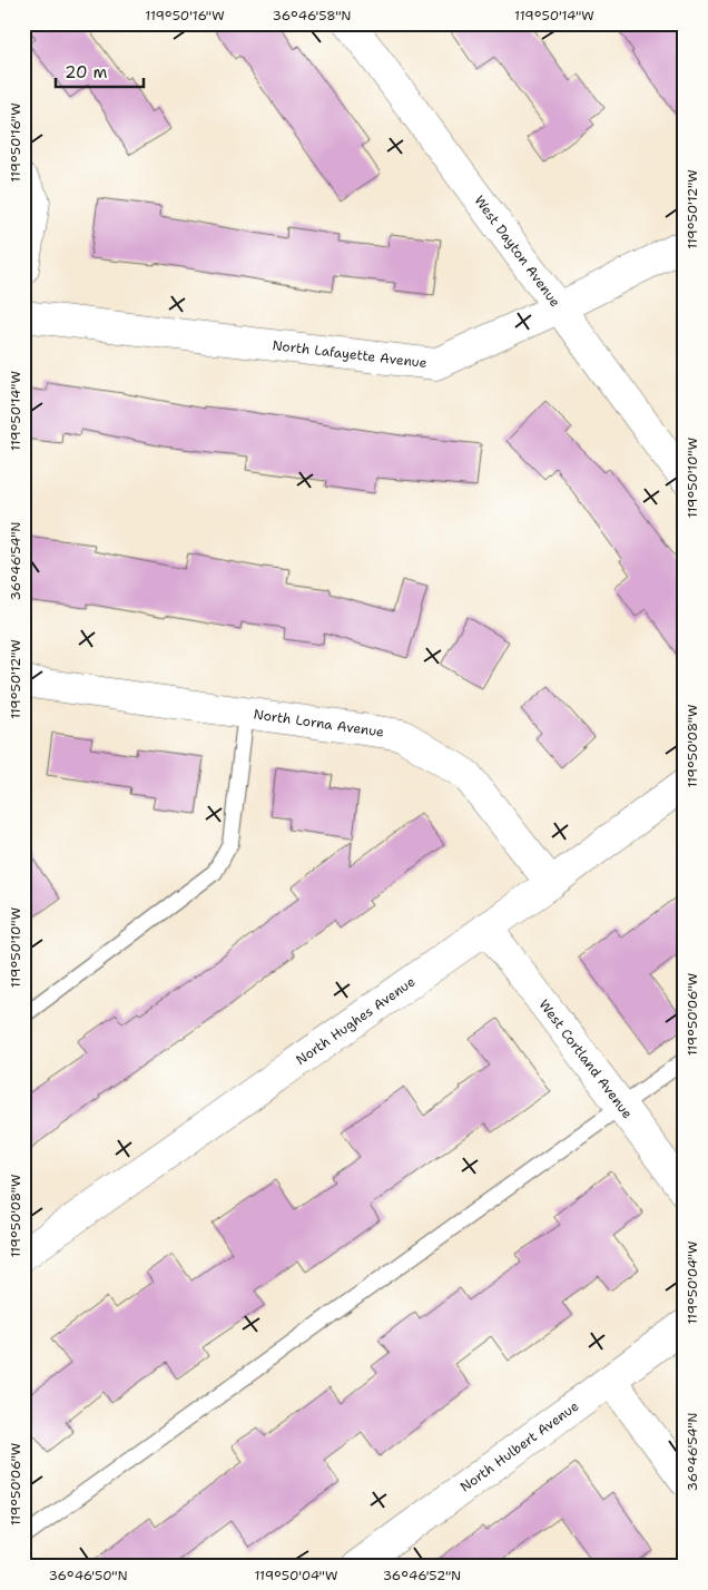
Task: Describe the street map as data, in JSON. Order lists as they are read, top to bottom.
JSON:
{
  "streets": {
    "street": [
      "West Dayton Avenue",
      "North Lafayette Avenue",
      "North Lorna Avenue",
      "North Hughes Avenue",
      "West Cortland Avenue",
      "North Hulbert Avenue"
    ]
  },
  "crossings": [
    ["West Dayton Avenue", "North Lafayette Avenue"],
    ["North Lorna Avenue", "North Hughes Avenue"],
    ["North Hughes Avenue", "West Cortland Avenue"]
  ],
  "scale_bar": "20 m",
  "coordinates": [
    "119°50'16\"W",
    "36°46'58\"N",
    "119°50'14\"W",
    "119°50'12\"W",
    "119°50'10\"W",
    "36°46'54\"N",
    "119°50'08\"W",
    "119°50'06\"W",
    "119°50'04\"W",
    "36°46'50\"N",
    "36°46'52\"N"
  ]
}
